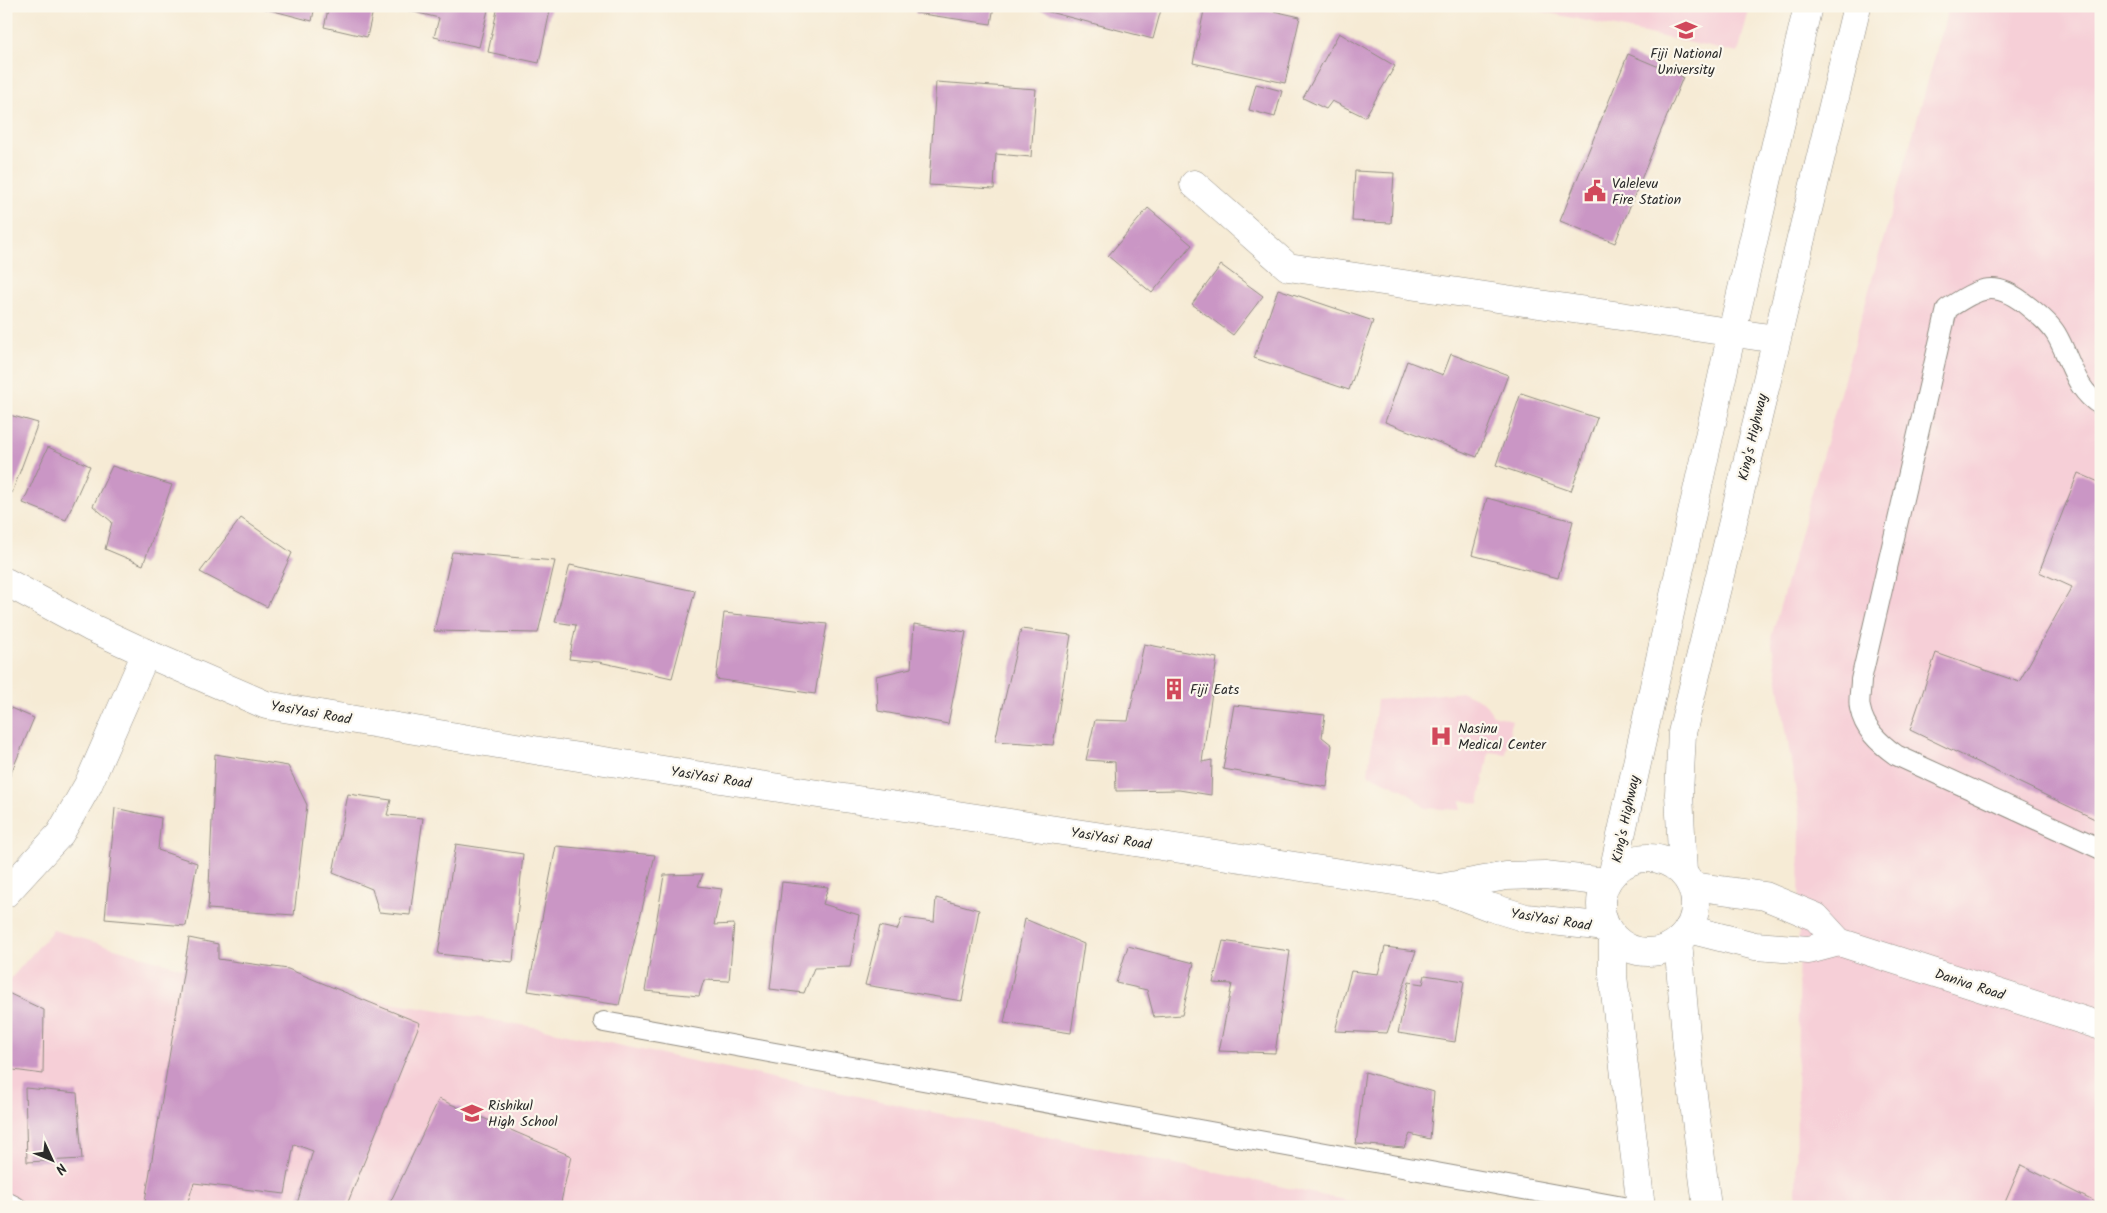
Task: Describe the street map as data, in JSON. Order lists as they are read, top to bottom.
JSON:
{
  "streets": {
    "main road": ["King's Highway", "YasiYasi Road", "Daniva Road"]
  },
  "crossings": [
    ["King's Highway", "YasiYasi Road"]
  ],
  "places": {
    "school or university": ["Fiji National University", "Rishikul High School"],
    "public building": ["Valelevu Fire Station"],
    "building": ["Fiji Eats"],
    "hospital": ["Nasinu Medical Center"]
  },
  "north": "bottom right"
}
